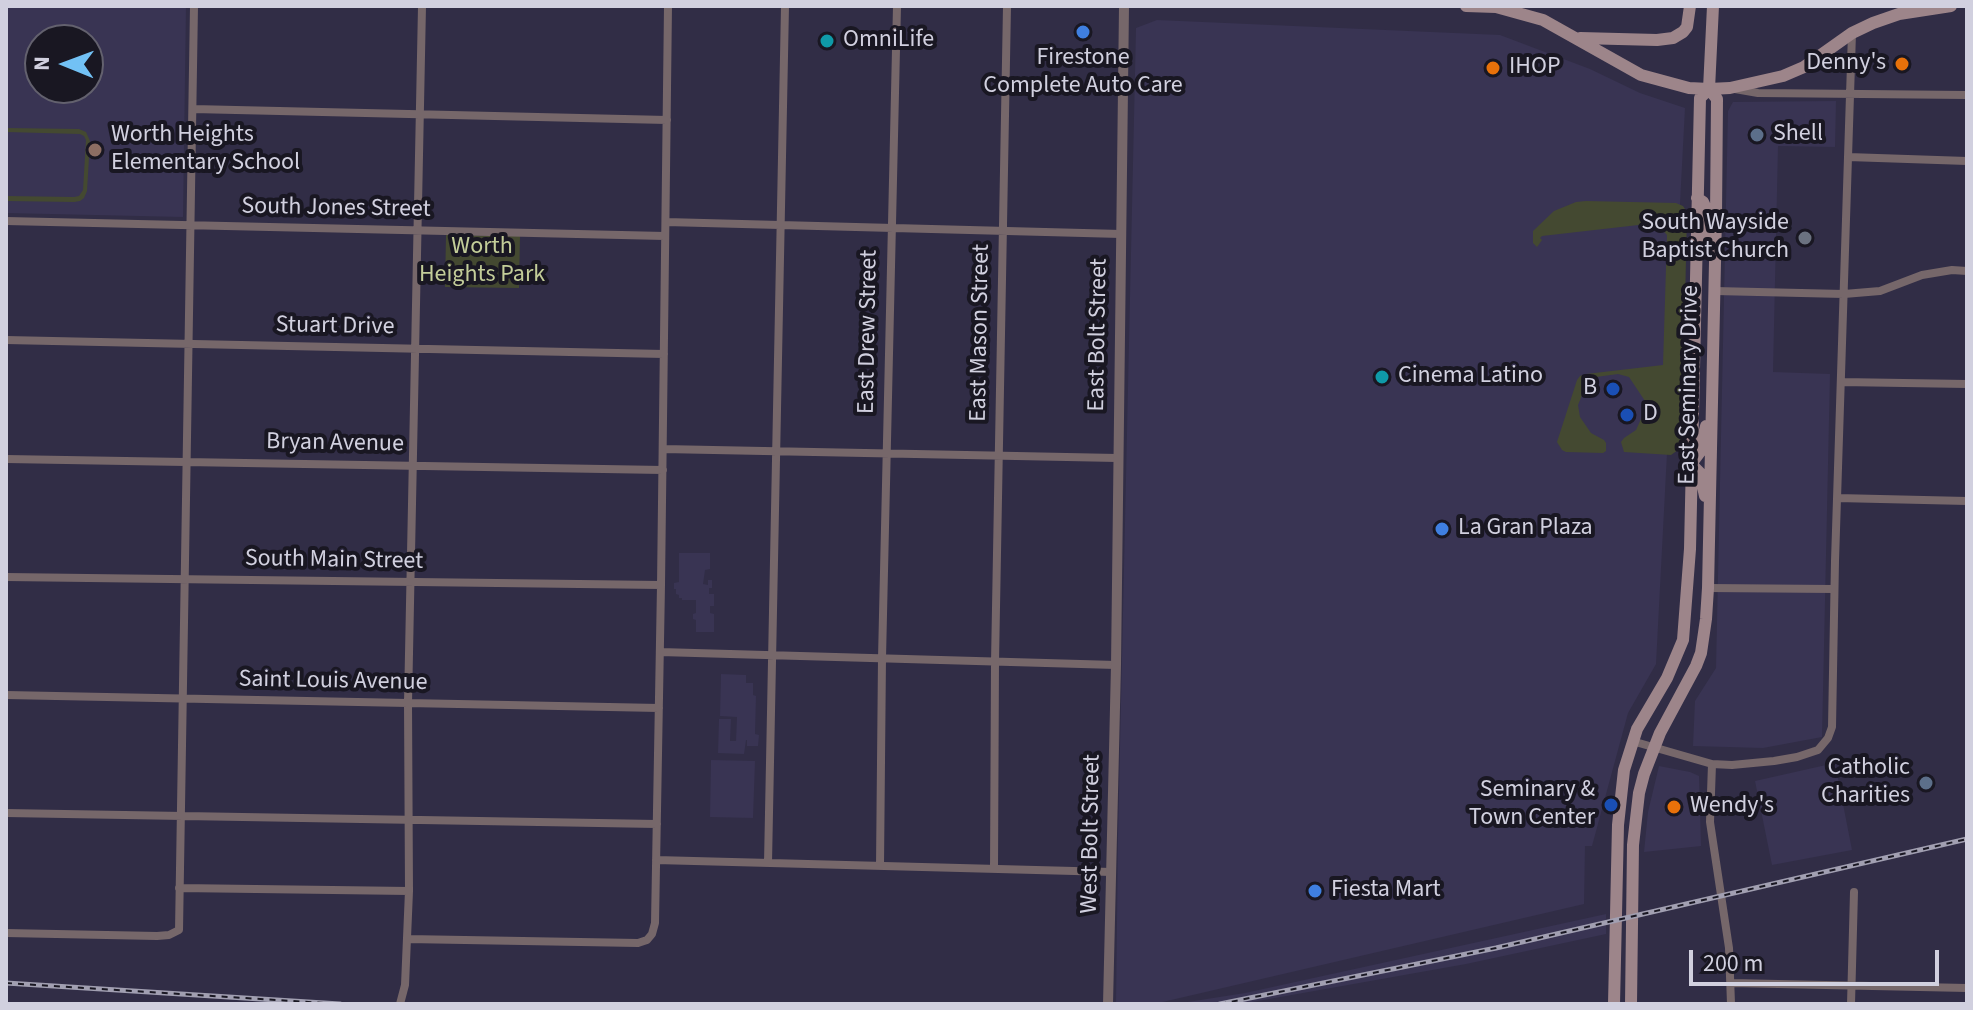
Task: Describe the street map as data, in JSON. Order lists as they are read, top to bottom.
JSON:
{
  "streets": {
    "main road": ["East Seminary Drive"],
    "street": [
      "South Jones Street",
      "Stuart Drive",
      "East Drew Street",
      "East Mason Street",
      "East Bolt Street",
      "Bryan Avenue",
      "South Main Street",
      "Saint Louis Avenue",
      "West Bolt Street"
    ]
  },
  "crossings": [
    ["East Bolt Street", "West Bolt Street"]
  ],
  "parks": ["Worth Heights Park"],
  "places": [
    "Firestone Complete Auto Care",
    "OmniLife",
    "Denny's",
    "IHOP",
    "Shell",
    "Worth Heights Elementary School",
    "South Wayside Baptist Church",
    "Cinema Latino",
    "B",
    "D",
    "La Gran Plaza",
    "Catholic Charities",
    "Seminary & Town Center",
    "Wendy's",
    "Fiesta Mart"
  ],
  "scale_bar": "200 m",
  "north": "left"
}
